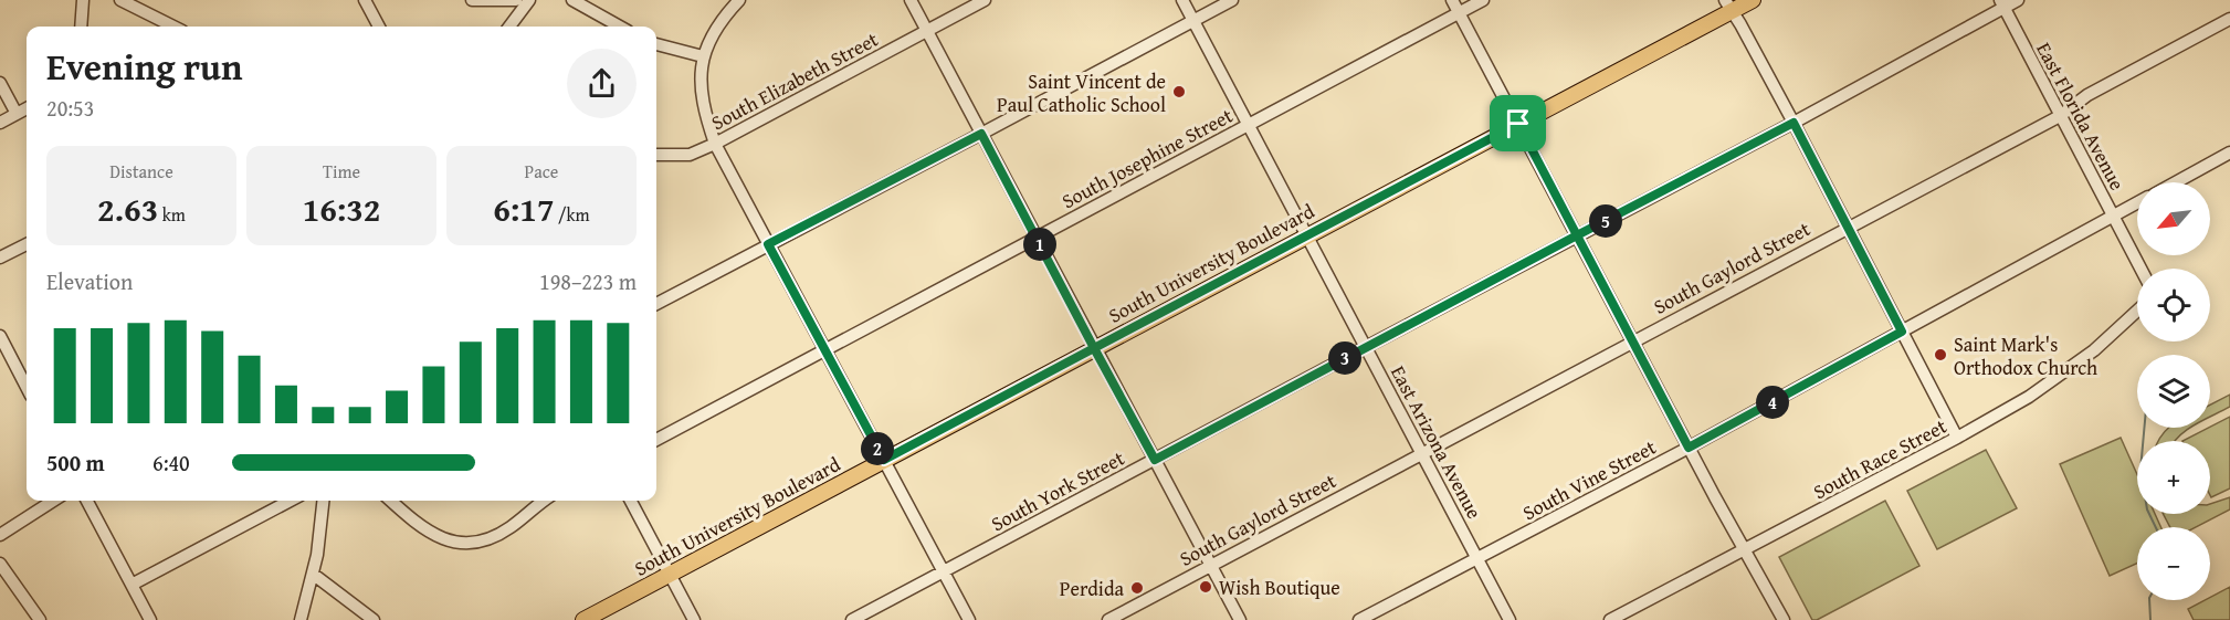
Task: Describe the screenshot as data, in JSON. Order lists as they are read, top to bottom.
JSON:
{
  "streets": {
    "main road": ["South University Boulevard"],
    "street": [
      "South Elizabeth Street",
      "East Florida Avenue",
      "South Josephine Street",
      "South Gaylord Street",
      "East Arizona Avenue",
      "South Race Street",
      "South Vine Street",
      "South York Street"
    ]
  },
  "crossings": [
    ["East Florida Avenue", "South Gaylord Street"],
    ["East Florida Avenue", "South Vine Street"],
    ["East Florida Avenue", "South York Street"],
    ["South Josephine Street", "East Arizona Avenue"],
    ["South University Boulevard", "East Arizona Avenue"],
    ["South Gaylord Street", "East Arizona Avenue"],
    ["East Arizona Avenue", "South Vine Street"],
    ["East Arizona Avenue", "South York Street"]
  ],
  "places": [
    "Saint Vincent de Paul Catholic School",
    "Saint Mark's Orthodox Church",
    "Wish Boutique",
    "Perdida"
  ],
  "north": "bottom left",
  "page": {
    "heading": ["Evening run", "20:53"],
    "stats": [
      ["Distance", "2.63 km"],
      ["Time", "16:32"],
      ["Pace", "6:17 /km"]
    ],
    "map_buttons": ["+", "−"],
    "pins": [
      "5",
      "1",
      "3",
      "4",
      "2"
    ],
    "chart": ["Elevation", "198–223 m"],
    "list": [
      {
        "name": "500 m",
        "note": "6:40"
      }
    ]
  }
}
